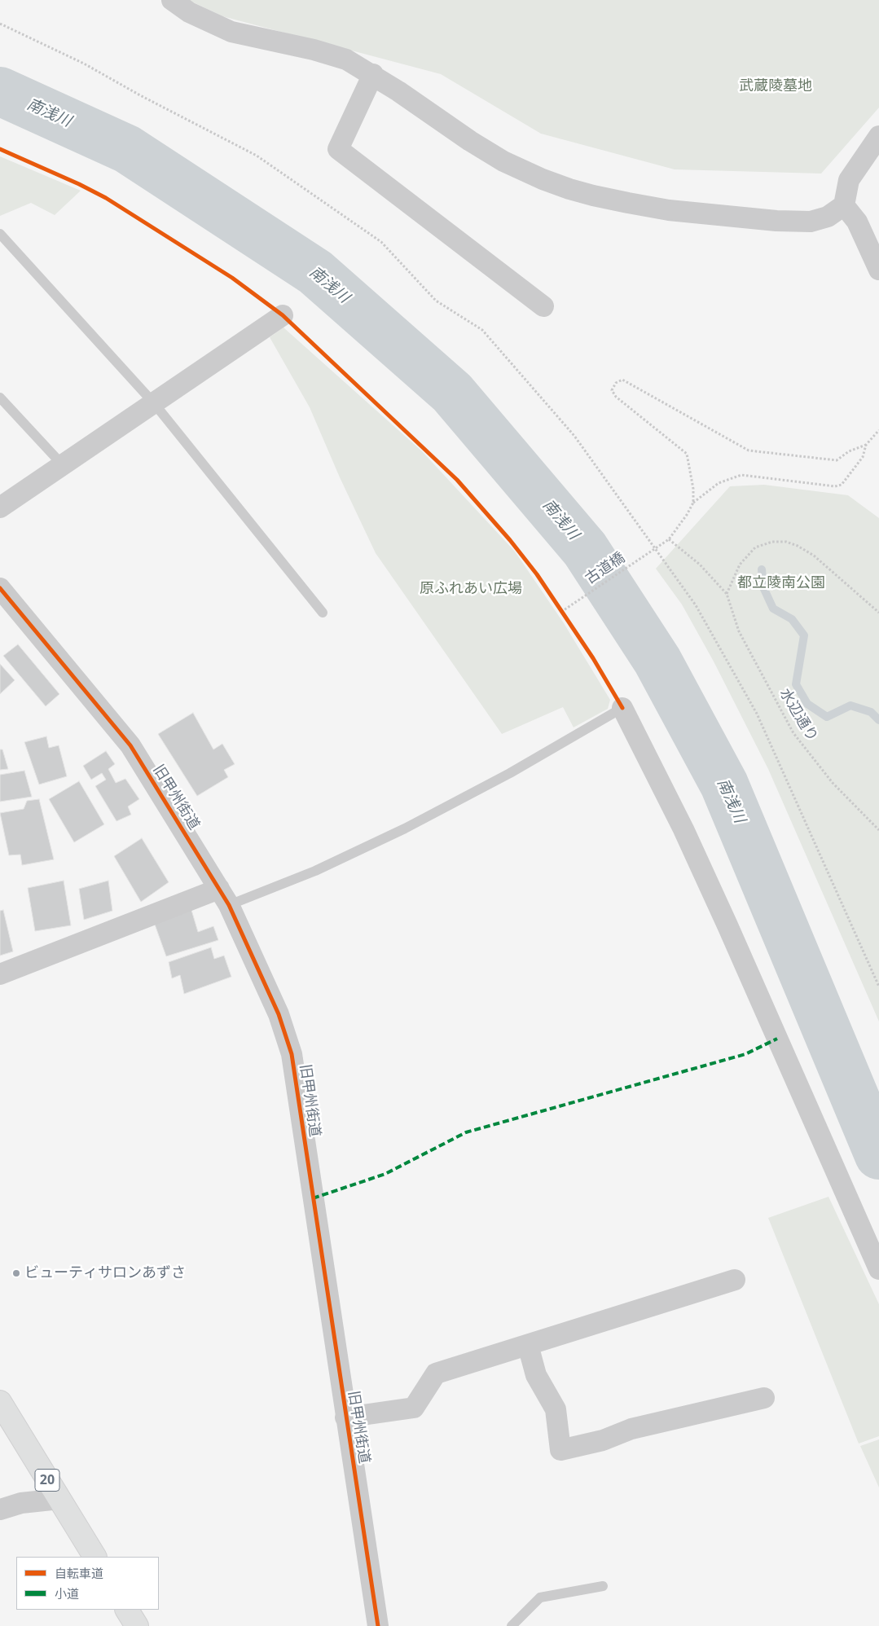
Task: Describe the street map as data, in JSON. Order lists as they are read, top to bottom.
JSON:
{
  "streets": {
    "highway": ["20"],
    "street": ["旧甲州街道"],
    "path": ["古道橋", "水辺通り"]
  },
  "water": ["南浅川"],
  "parks": ["武蔵陵墓地", "都立陵南公園", "原ふれあい広場"],
  "places": ["ビューティサロンあずさ"],
  "legend": ["自転車道", "小道"]
}
